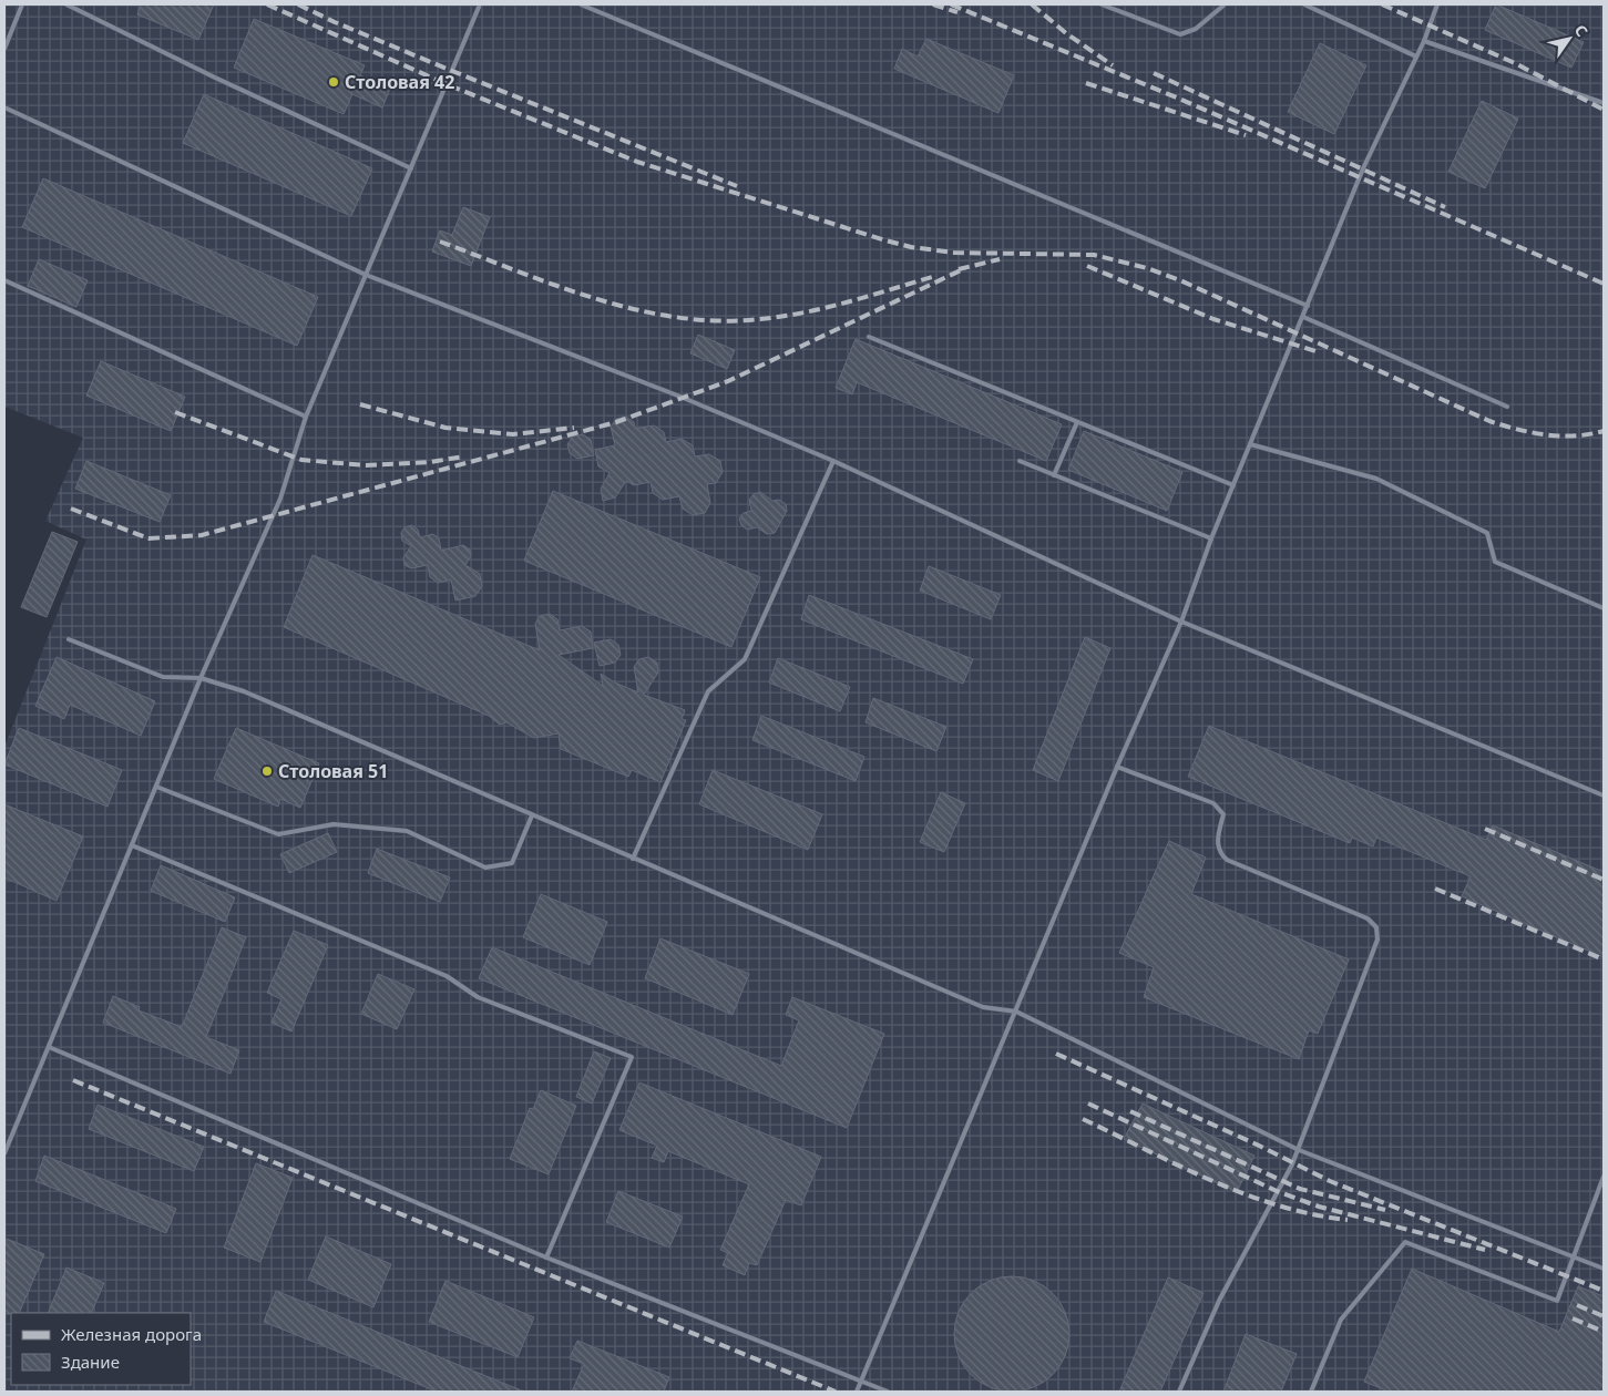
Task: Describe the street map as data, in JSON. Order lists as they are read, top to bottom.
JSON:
{
  "places": ["Столовая 42", "Столовая 51"],
  "legend": ["Железная дорога", "Здание"],
  "north": "top right"
}
